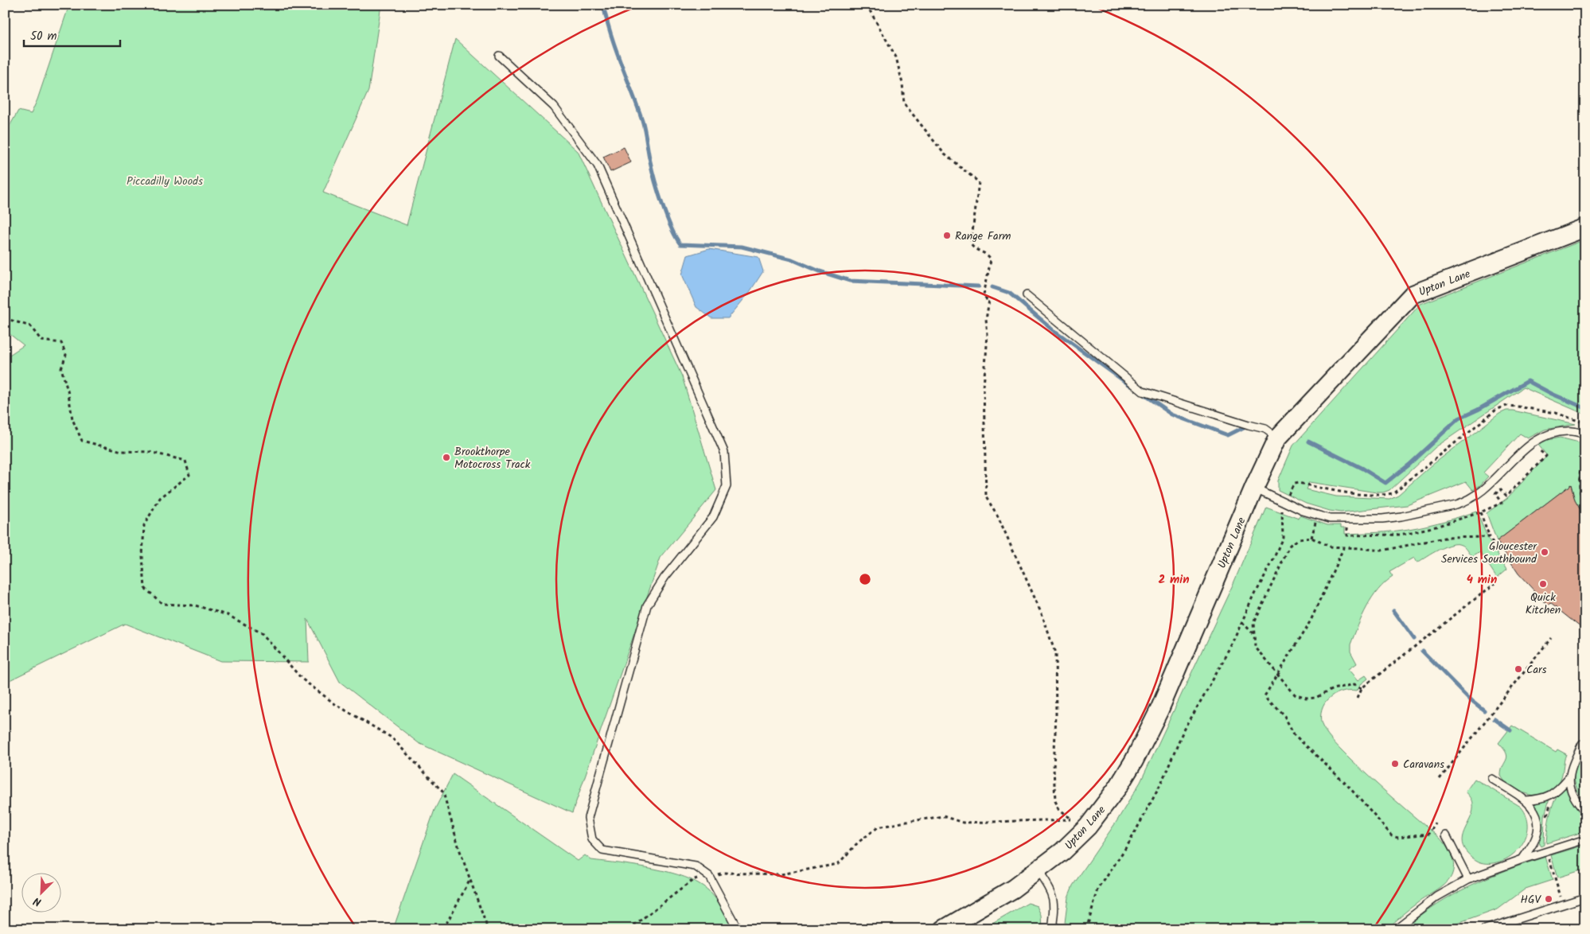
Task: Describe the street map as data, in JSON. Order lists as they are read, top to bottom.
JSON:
{
  "streets": {
    "street": ["Upton Lane"]
  },
  "parks": ["Piccadilly Woods"],
  "places": [
    "Range Farm",
    "Brookthorpe Motocross Track",
    "Gloucester Services Southbound",
    "Quick Kitchen",
    "Cars",
    "Caravans",
    "HGV"
  ],
  "scale_bar": "50 m",
  "north": "bottom left",
  "rings": ["2 min", "4 min"]
}
